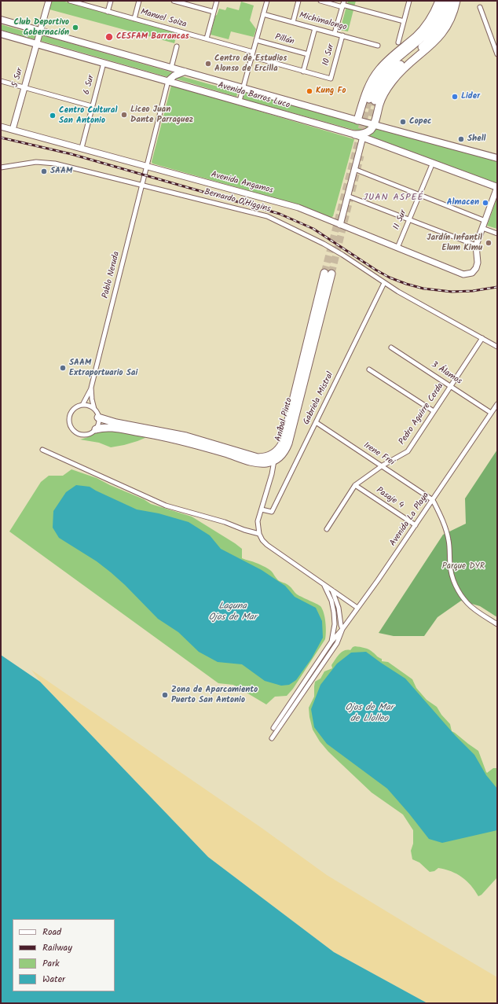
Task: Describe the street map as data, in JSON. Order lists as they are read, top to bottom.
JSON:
{
  "streets": {
    "highway": ["Aníbal Pinto"],
    "main road": ["Avenida Barros Luco"],
    "street": [
      "Manuel Soiza",
      "Michimalongo",
      "Pillán",
      "10 Sur",
      "5 Sur",
      "6 Sur",
      "Avenida Angamos",
      "Bernardo O'Higgins",
      "11 Sur",
      "Pablo Neruda",
      "3 Álamos",
      "Gabriela Mistral",
      "Pedro Aguirre Cerda",
      "Irene Frei",
      "Pasaje 4",
      "Avenida La Playa"
    ]
  },
  "crossings": [
    ["Michimalongo", "10 Sur"],
    ["5 Sur", "Avenida Barros Luco"],
    ["5 Sur", "Avenida Angamos"],
    ["6 Sur", "Avenida Barros Luco"],
    ["6 Sur", "Avenida Angamos"],
    ["Avenida Barros Luco", "11 Sur"],
    ["Avenida Barros Luco", "Pablo Neruda"],
    ["Avenida Angamos", "11 Sur"],
    ["Avenida Angamos", "Pablo Neruda"],
    ["Bernardo O'Higgins", "Pablo Neruda"],
    ["Bernardo O'Higgins", "Gabriela Mistral"],
    ["Bernardo O'Higgins", "Pedro Aguirre Cerda"],
    ["Pablo Neruda", "Aníbal Pinto"],
    ["3 Álamos", "Pedro Aguirre Cerda"],
    ["3 Álamos", "Avenida La Playa"],
    ["Gabriela Mistral", "Irene Frei"],
    ["Pedro Aguirre Cerda", "Irene Frei"],
    ["Pedro Aguirre Cerda", "Pasaje 4"],
    ["Irene Frei", "Avenida La Playa"],
    ["Pasaje 4", "Avenida La Playa"]
  ],
  "districts": ["JUAN ASPEÉ"],
  "water": ["Laguna Ojos de Mar", "Ojos de Mar de Llolleo"],
  "parks": ["Parque DYR"],
  "places": [
    "Club Deportivo Gobernación",
    "CESFAM Barrancas",
    "Centro de Estudios Alonso de Ercilla",
    "Kung Fo",
    "Lider",
    "Liceo Juan Dante Parraguez",
    "Centro Cultural San Antonio",
    "Copec",
    "Shell",
    "SAAM",
    "Almacen",
    "Jardín Infantil Elum Kimu",
    "SAAM Extraportuario Sai",
    "Zona de Aparcamiento Puerto San Antonio"
  ],
  "legend": [
    "Road",
    "Railway",
    "Park",
    "Water"
  ]
}
